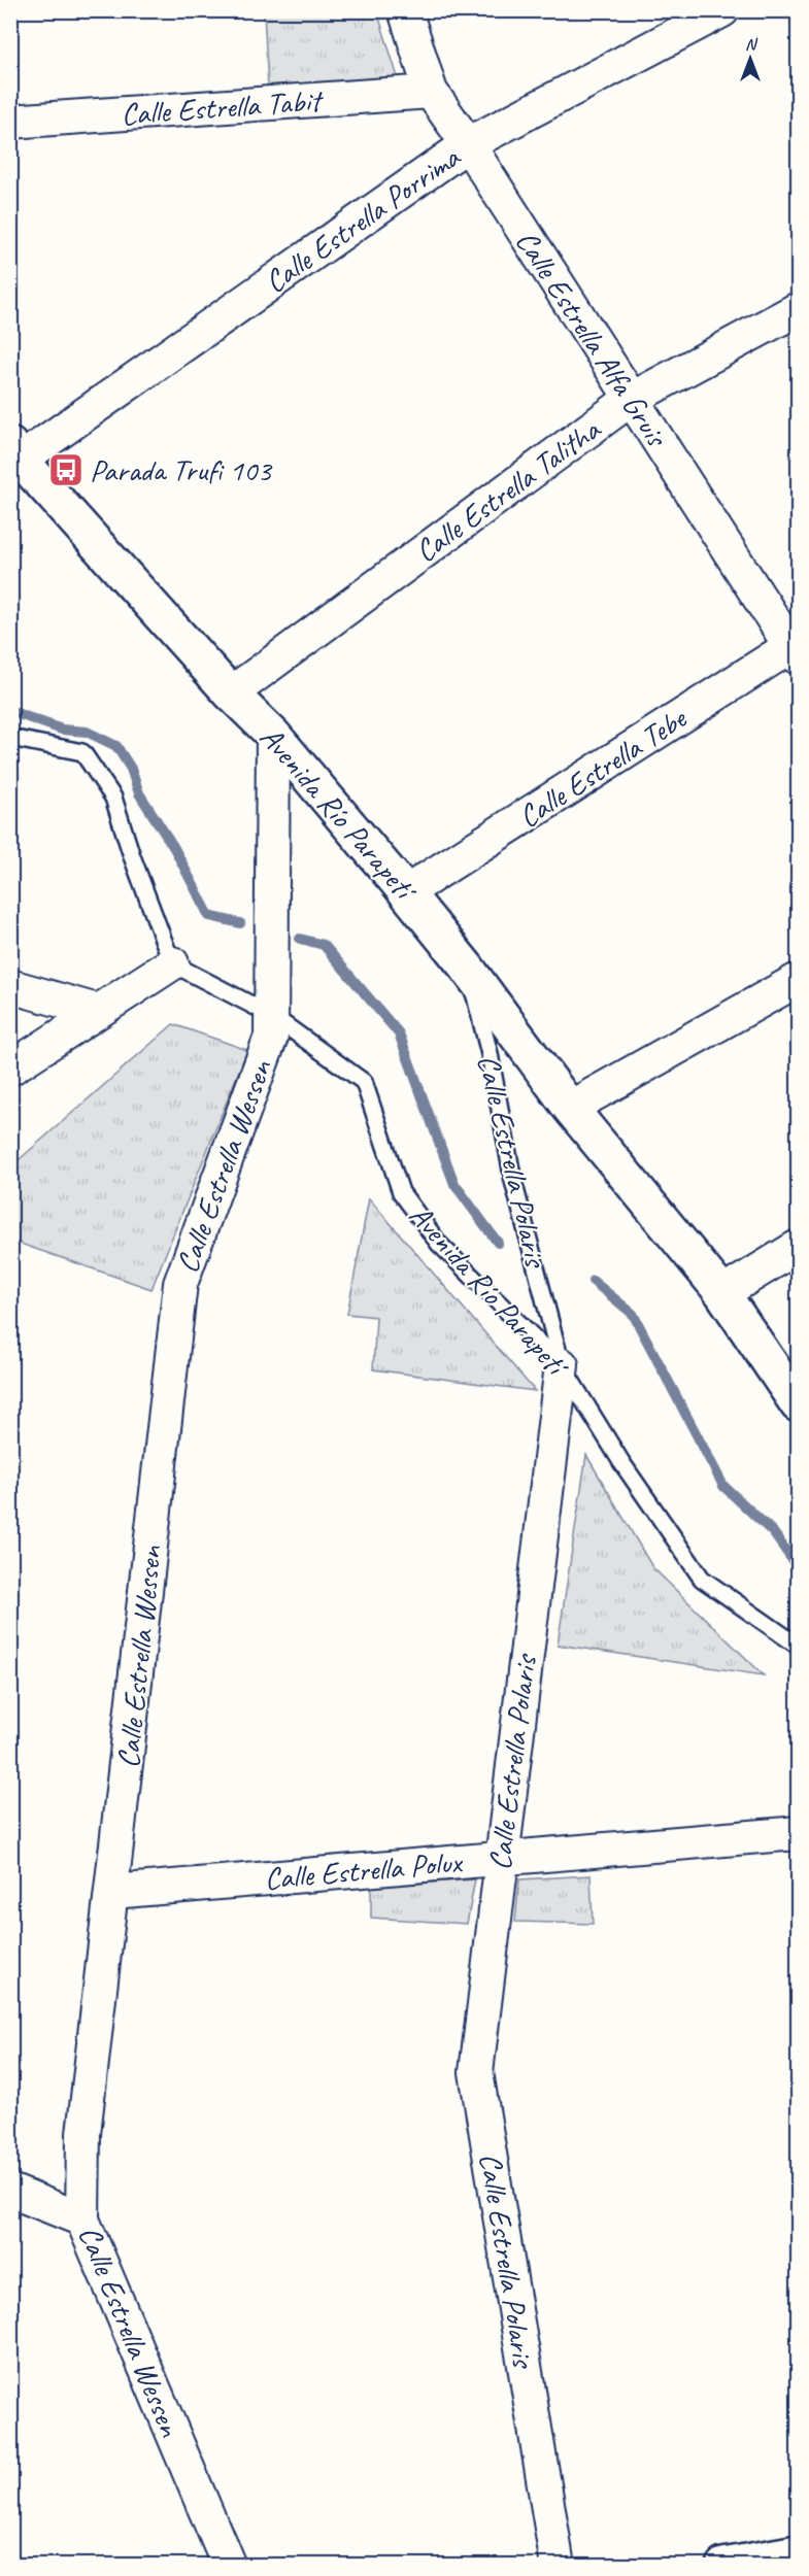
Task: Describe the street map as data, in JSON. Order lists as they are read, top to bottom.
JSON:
{
  "streets": {
    "street": [
      "Calle Estrella Tabit",
      "Calle Estrella Porrima",
      "Calle Estrella Alfa Gruis",
      "Calle Estrella Talitha",
      "Calle Estrella Tebe",
      "Avenida Río Parapetí",
      "Calle Estrella Polaris",
      "Calle Estrella Wessen",
      "Calle Estrella Polux"
    ]
  },
  "crossings": [
    ["Calle Estrella Tabit", "Calle Estrella Alfa Gruis"],
    ["Calle Estrella Porrima", "Calle Estrella Alfa Gruis"],
    ["Calle Estrella Porrima", "Avenida Río Parapetí"],
    ["Calle Estrella Alfa Gruis", "Calle Estrella Talitha"],
    ["Calle Estrella Alfa Gruis", "Calle Estrella Tebe"],
    ["Calle Estrella Talitha", "Avenida Río Parapetí"],
    ["Calle Estrella Tebe", "Avenida Río Parapetí"],
    ["Avenida Río Parapetí", "Calle Estrella Polaris"],
    ["Avenida Río Parapetí", "Calle Estrella Wessen"],
    ["Calle Estrella Polaris", "Calle Estrella Polux"],
    ["Calle Estrella Wessen", "Calle Estrella Polux"]
  ],
  "places": {
    "bus stop": ["Parada Trufi 103"]
  },
  "north": "top"
}
